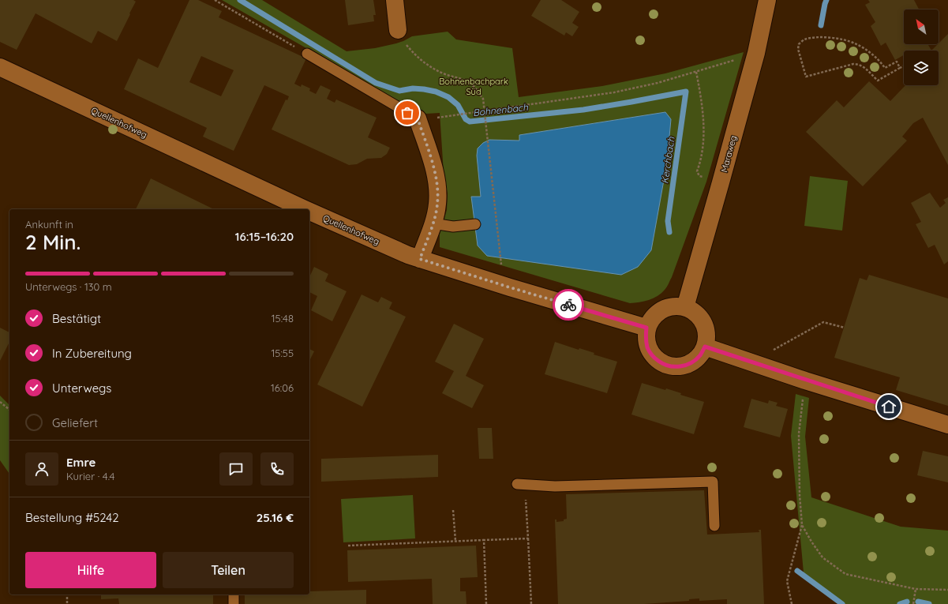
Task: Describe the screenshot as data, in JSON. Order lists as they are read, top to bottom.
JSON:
{
  "streets": {
    "street": ["Quellenhofweg", "Maraweg"]
  },
  "crossings": [
    ["Quellenhofweg", "Maraweg"]
  ],
  "water": ["Bohnenbach", "Kerchbach"],
  "parks": ["Bohnenbachpark Süd"],
  "north": "top left",
  "page": {
    "heading": ["2 Min.", "Ankunft in", "16:15–16:20"],
    "panel": [
      "Emre",
      "Kurier · 4.4",
      "Bestellung #5242",
      "25.16 €"
    ],
    "bar": "Unterwegs · 130 m",
    "list": [
      ["Bestätigt", "15:48"],
      ["In Zubereitung", "15:55"],
      ["Unterwegs", "16:06"],
      "Geliefert"
    ],
    "buttons": ["Hilfe", "Teilen"]
  }
}
